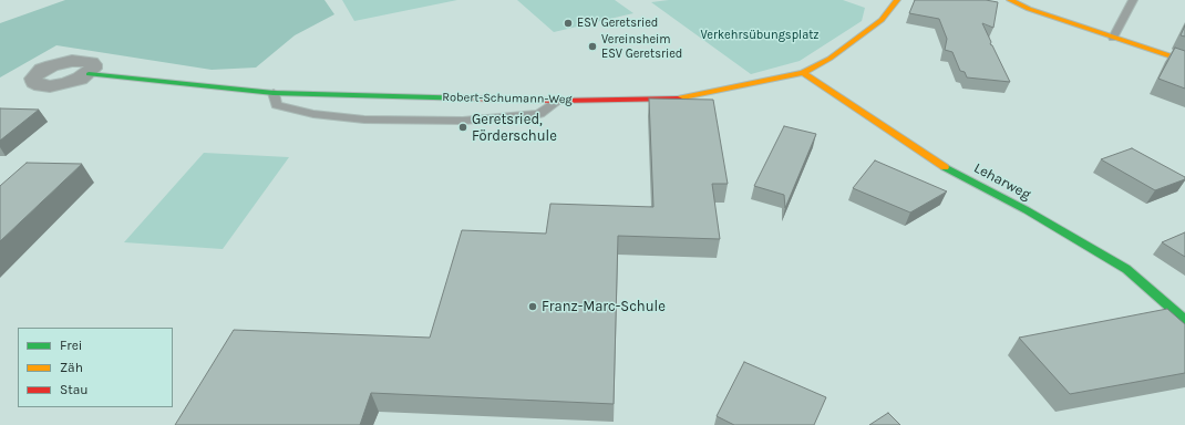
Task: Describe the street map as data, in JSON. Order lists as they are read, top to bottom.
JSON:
{
  "streets": {
    "street": ["Robert-Schumann-Weg", "Leharweg"]
  },
  "crossings": [
    ["Robert-Schumann-Weg", "Leharweg"]
  ],
  "parks": ["Verkehrsübungsplatz"],
  "places": [
    "ESV Geretsried",
    "Vereinsheim ESV Geretsried",
    "Geretsried, Förderschule",
    "Franz-Marc-Schule"
  ],
  "legend": ["Frei", "Zäh", "Stau"]
}
